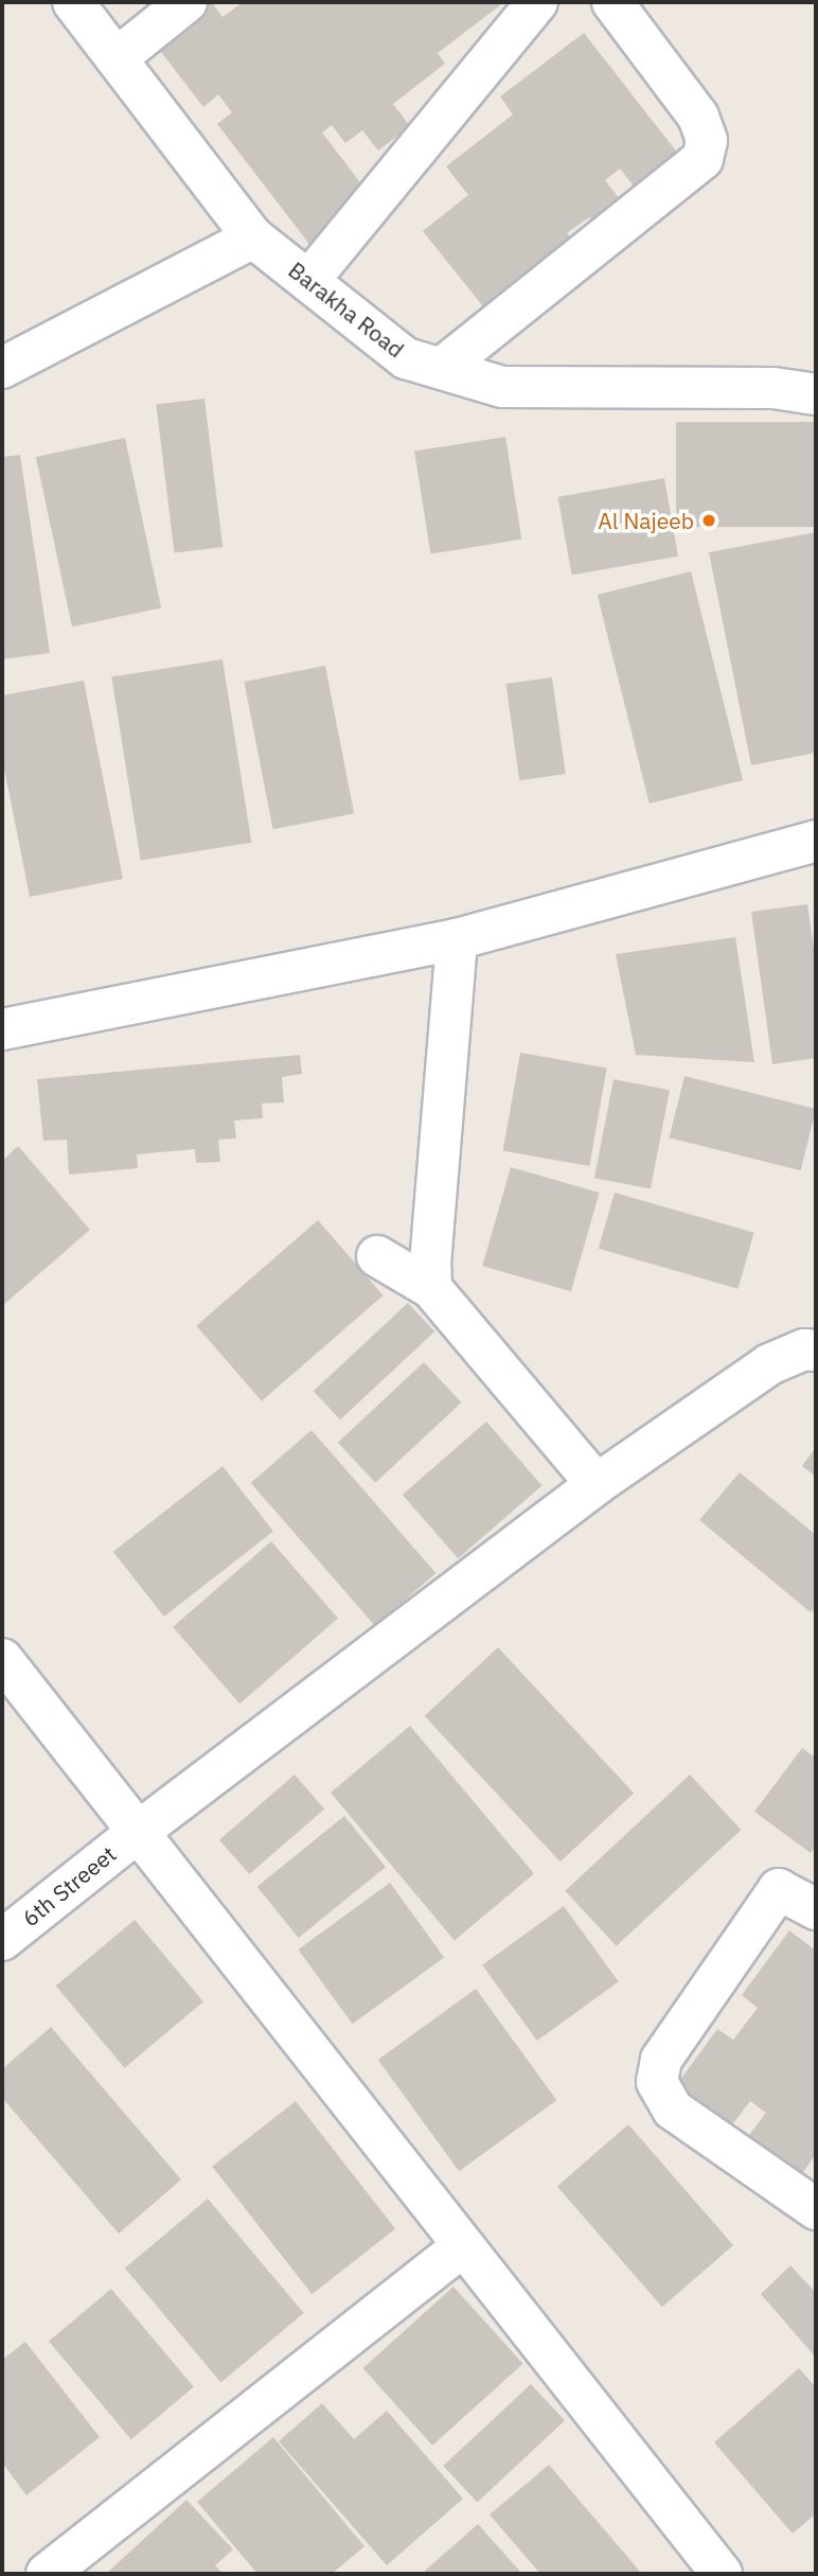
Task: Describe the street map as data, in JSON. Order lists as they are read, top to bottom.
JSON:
{
  "streets": {
    "street": ["Barakha Road", "6th Streeet"]
  },
  "places": ["Al Najeeb"]
}
